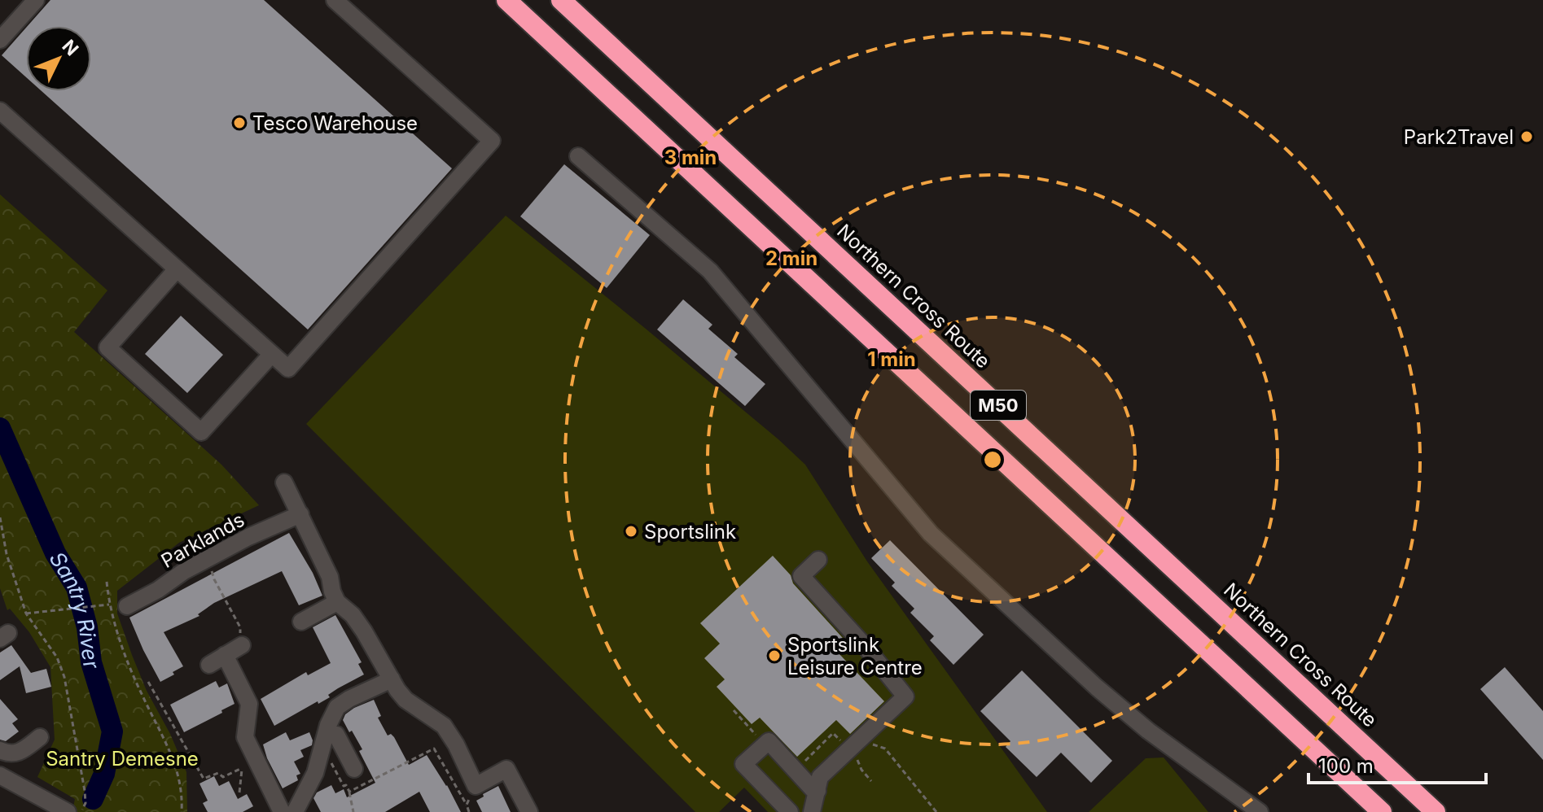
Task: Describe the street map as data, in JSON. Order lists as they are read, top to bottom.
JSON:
{
  "streets": {
    "highway": ["Northern Cross Route", "M50"],
    "street": ["Parklands"]
  },
  "water": ["Santry River"],
  "parks": ["Santry Demesne"],
  "places": [
    "Tesco Warehouse",
    "Park2Travel",
    "Sportslink",
    "Sportslink Leisure Centre"
  ],
  "scale_bar": "100 m",
  "north": "top right",
  "rings": ["3 min", "2 min", "1 min"]
}
